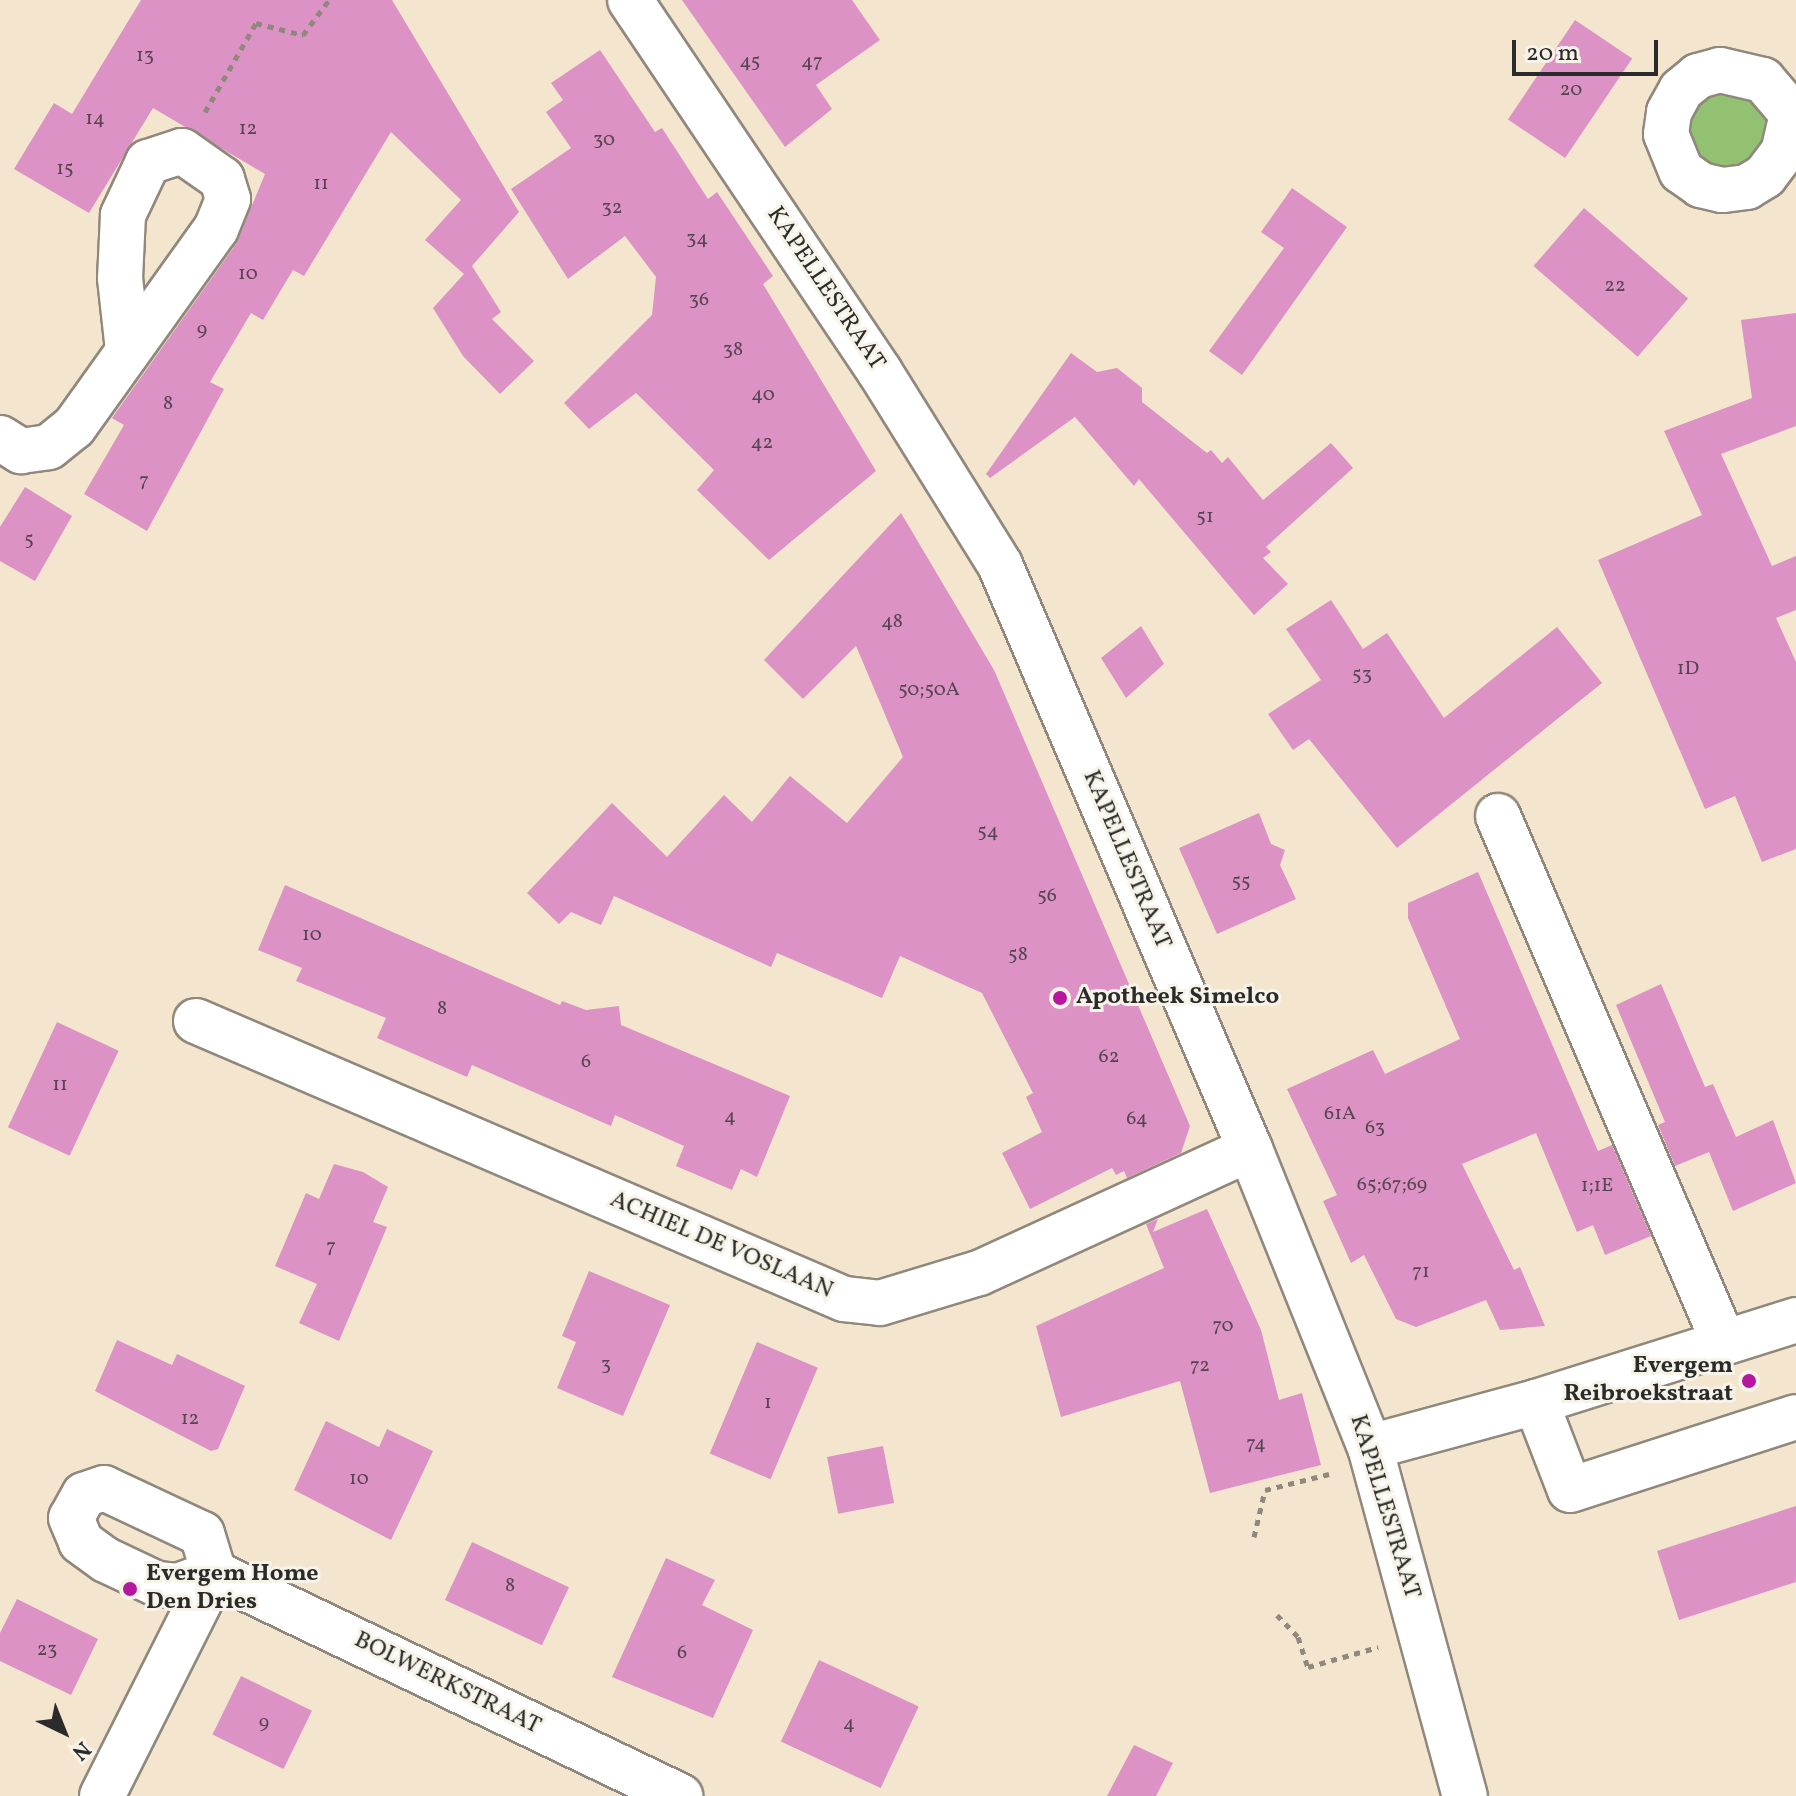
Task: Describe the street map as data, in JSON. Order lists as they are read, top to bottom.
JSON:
{
  "streets": {
    "street": ["KAPELLESTRAAT", "ACHIEL DE VOSLAAN", "BOLWERKSTRAAT"]
  },
  "crossings": [
    ["KAPELLESTRAAT", "ACHIEL DE VOSLAAN"]
  ],
  "places": ["Apotheek Simelco", "Evergem Reibroekstraat", "Evergem Home Den Dries"],
  "house_numbers": [
    "13",
    "45",
    "47",
    "20",
    "14",
    "12",
    "30",
    "15",
    "11",
    "32",
    "34",
    "10",
    "22",
    "36",
    "9",
    "38",
    "40",
    "8",
    "42",
    "7",
    "51",
    "5",
    "48",
    "1D",
    "53",
    "50;50A",
    "54",
    "55",
    "56",
    "10",
    "58",
    "8",
    "62",
    "6",
    "11",
    "61A",
    "4",
    "64",
    "63",
    "65;67;69",
    "1;1E",
    "7",
    "71",
    "70",
    "3",
    "72",
    "1",
    "12",
    "74",
    "10",
    "8",
    "23",
    "6",
    "9",
    "4"
  ],
  "scale_bar": "20 m",
  "north": "bottom right"
}
